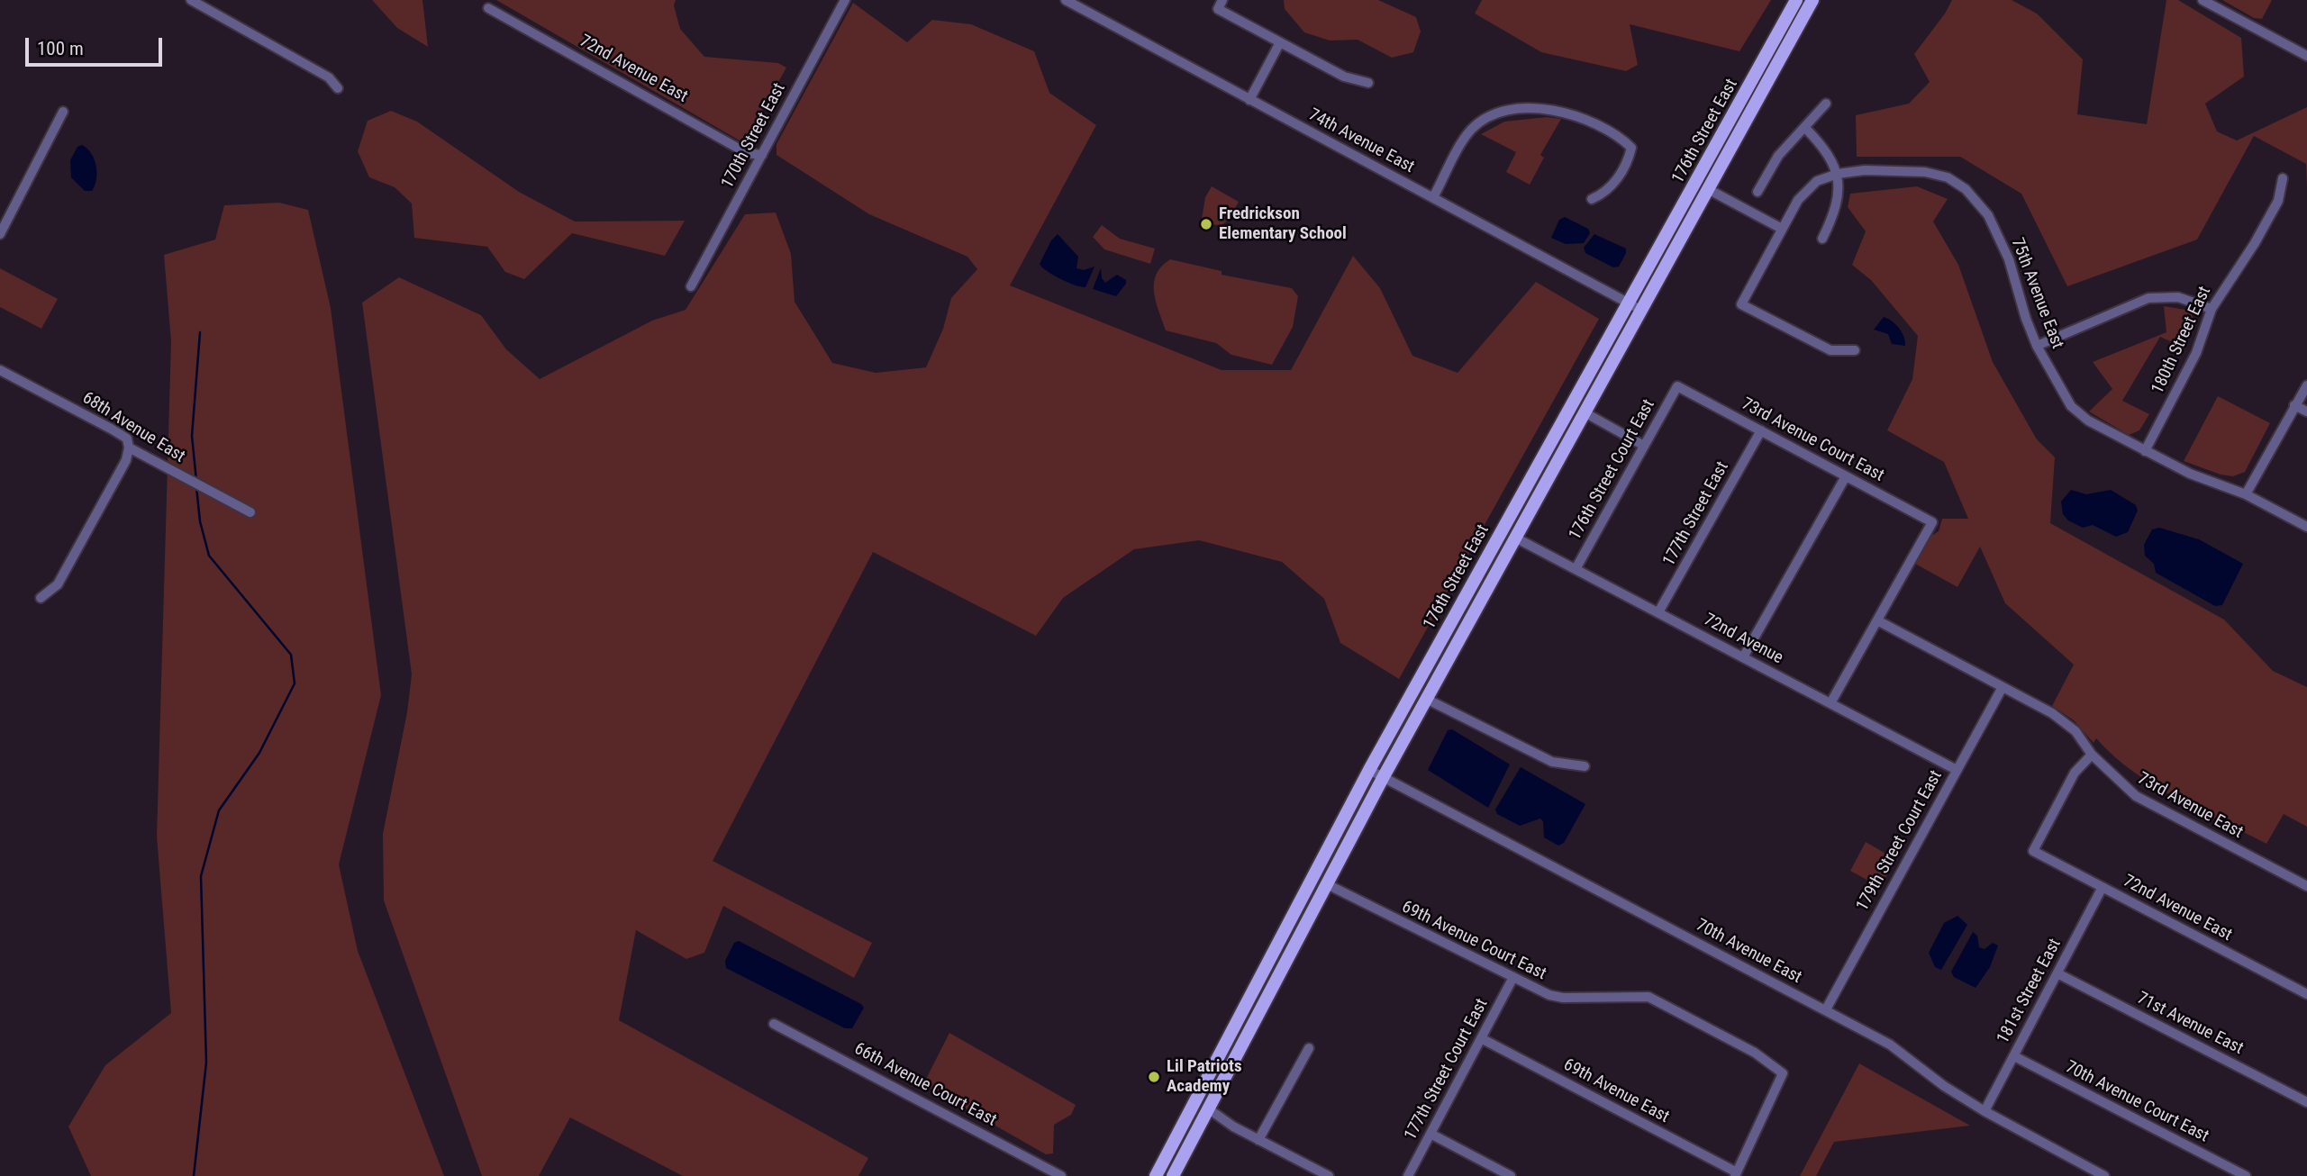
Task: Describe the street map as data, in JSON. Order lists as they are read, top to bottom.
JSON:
{
  "streets": {
    "main road": ["176th Street East"],
    "street": [
      "72nd Avenue East",
      "170th Street East",
      "74th Avenue East",
      "75th Avenue East",
      "180th Street East",
      "68th Avenue East",
      "73rd Avenue Court East",
      "176th Street Court East",
      "177th Street East",
      "72nd Avenue",
      "73rd Avenue East",
      "179th Street Court East",
      "69th Avenue Court East",
      "70th Avenue East",
      "181st Street East",
      "71st Avenue East",
      "177th Street Court East",
      "66th Avenue Court East",
      "69th Avenue East",
      "70th Avenue Court East"
    ]
  },
  "crossings": [
    ["72nd Avenue East", "170th Street East"],
    ["72nd Avenue East", "73rd Avenue East"],
    ["72nd Avenue East", "181st Street East"],
    ["176th Street East", "74th Avenue East"],
    ["176th Street East", "72nd Avenue"],
    ["176th Street East", "69th Avenue Court East"],
    ["176th Street East", "70th Avenue East"],
    ["75th Avenue East", "180th Street East"],
    ["73rd Avenue Court East", "176th Street Court East"],
    ["73rd Avenue Court East", "177th Street East"],
    ["73rd Avenue Court East", "73rd Avenue East"],
    ["176th Street Court East", "72nd Avenue"],
    ["177th Street East", "72nd Avenue"],
    ["72nd Avenue", "179th Street Court East"],
    ["73rd Avenue East", "179th Street Court East"],
    ["179th Street Court East", "70th Avenue East"],
    ["69th Avenue Court East", "177th Street Court East"],
    ["69th Avenue Court East", "69th Avenue East"],
    ["70th Avenue East", "181st Street East"],
    ["181st Street East", "71st Avenue East"],
    ["181st Street East", "70th Avenue Court East"],
    ["177th Street Court East", "69th Avenue East"]
  ],
  "places": ["Fredrickson Elementary School", "Lil Patriots Academy"],
  "scale_bar": "100 m"
}
